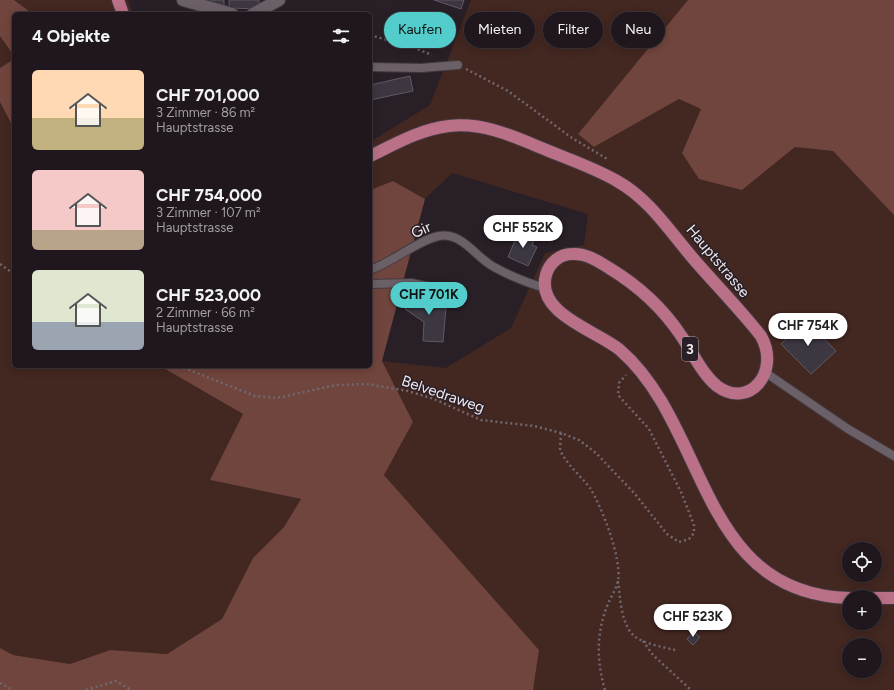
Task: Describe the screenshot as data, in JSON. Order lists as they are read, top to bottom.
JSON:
{
  "streets": {
    "main road": ["Hauptstrasse", "3"],
    "lane": ["Gir"],
    "path": ["Belvedraweg"]
  },
  "crossings": [
    ["Gir", "3"],
    ["Hauptstrasse", "3"]
  ],
  "page": {
    "chip": [
      "Kaufen",
      "Mieten",
      "Filter",
      "Neu"
    ],
    "heading": "4 Objekte",
    "list": [
      {
        "name": "CHF 701,000",
        "note": "3 Zimmer · 86 m² · Hauptstrasse"
      },
      {
        "name": "CHF 754,000",
        "note": "3 Zimmer · 107 m² · Hauptstrasse"
      },
      {
        "name": "CHF 523,000",
        "note": "2 Zimmer · 66 m² · Hauptstrasse"
      }
    ],
    "price": [
      "CHF 552K",
      "CHF 701K",
      "CHF 754K",
      "CHF 523K"
    ],
    "map_buttons": ["+", "−"]
  }
}
